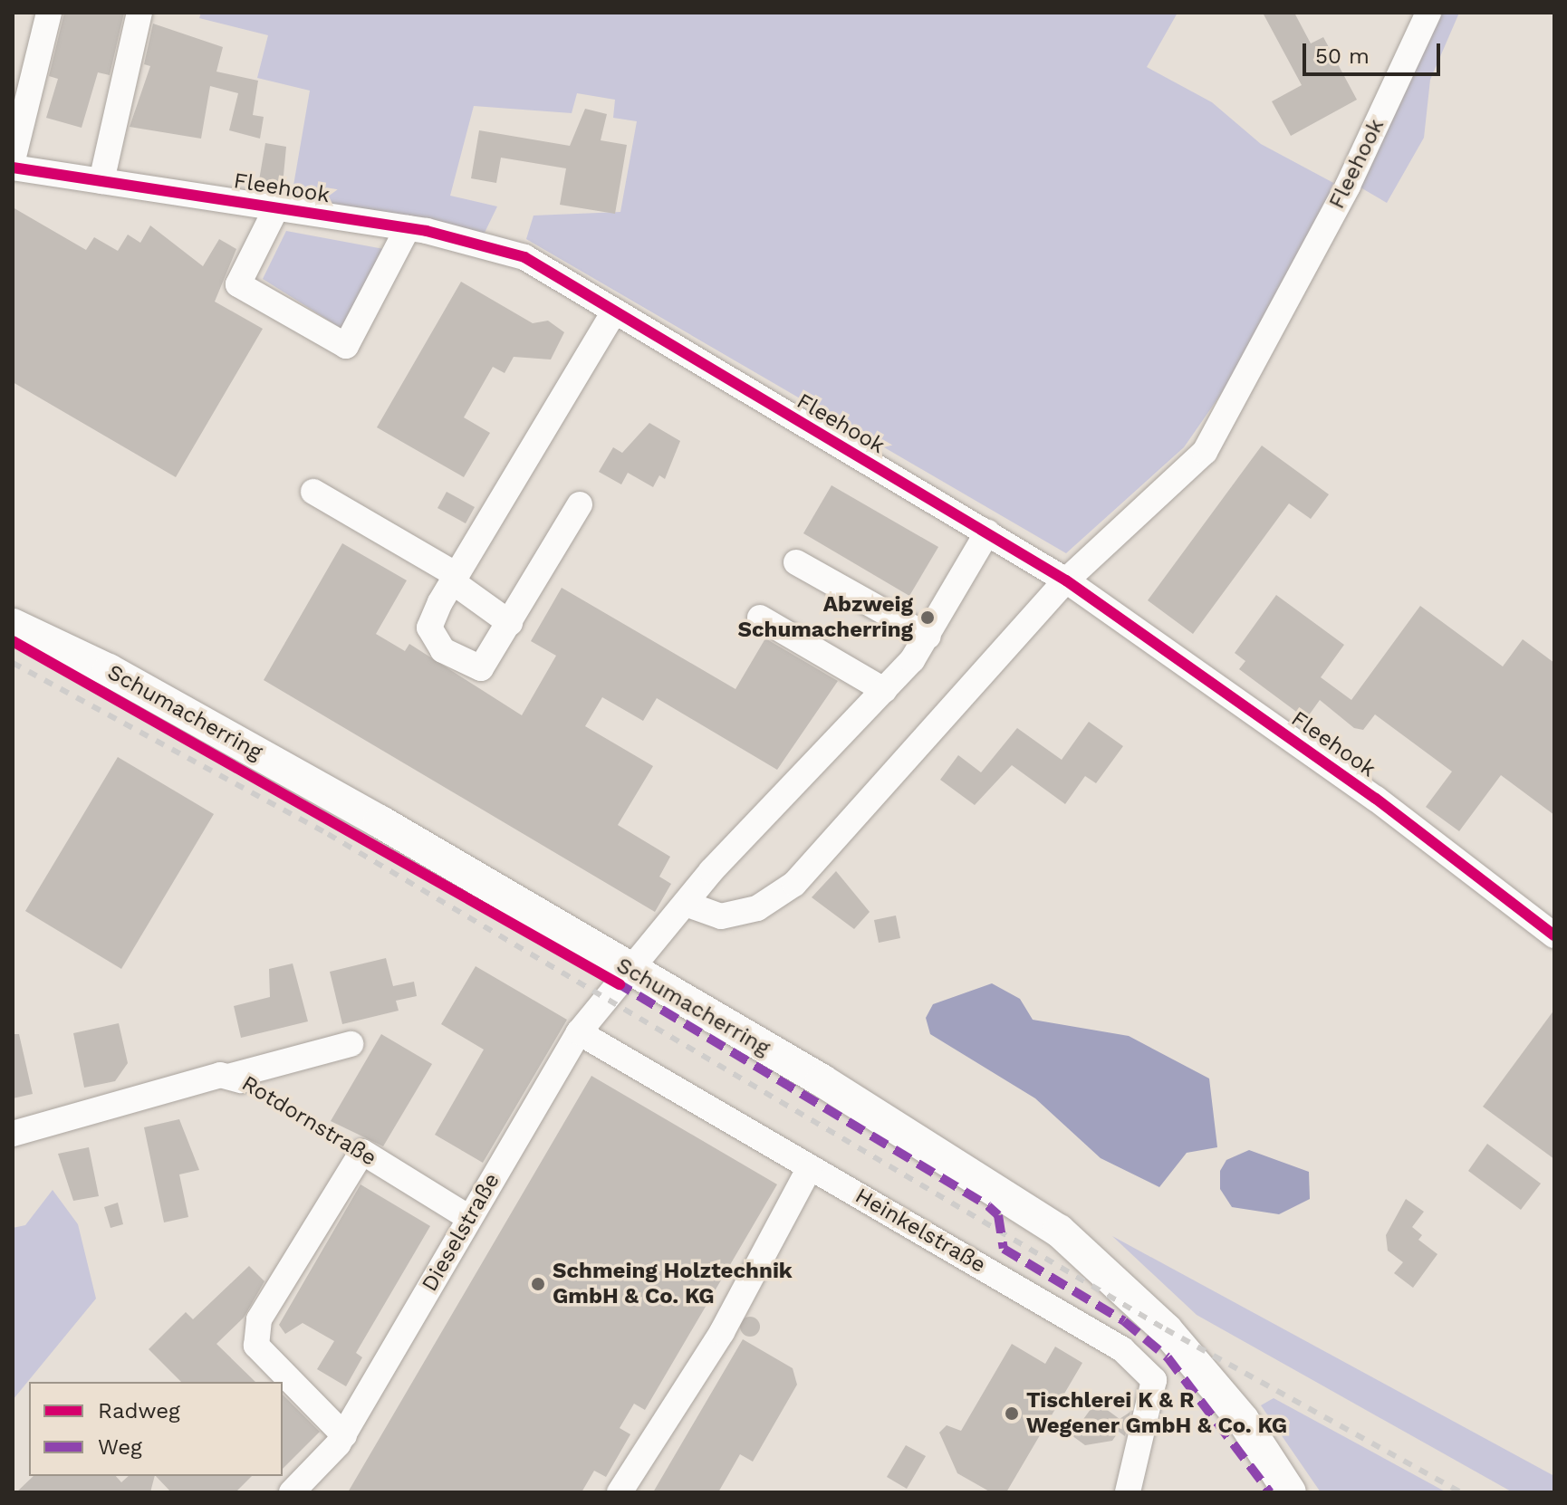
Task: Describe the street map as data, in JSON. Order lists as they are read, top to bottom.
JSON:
{
  "streets": {
    "main road": ["Schumacherring"],
    "street": [
      "Fleehook",
      "Rotdornstraße",
      "Heinkelstraße",
      "Dieselstraße"
    ]
  },
  "crossings": [
    ["Fleehook", "Dieselstraße"],
    ["Schumacherring", "Dieselstraße"],
    ["Rotdornstraße", "Dieselstraße"],
    ["Heinkelstraße", "Dieselstraße"]
  ],
  "places": ["Abzweig Schumacherring", "Schmeing Holztechnik GmbH & Co. KG", "Tischlerei K & R Wegener GmbH & Co. KG"],
  "legend": ["Radweg", "Weg"],
  "scale_bar": "50 m"
}
